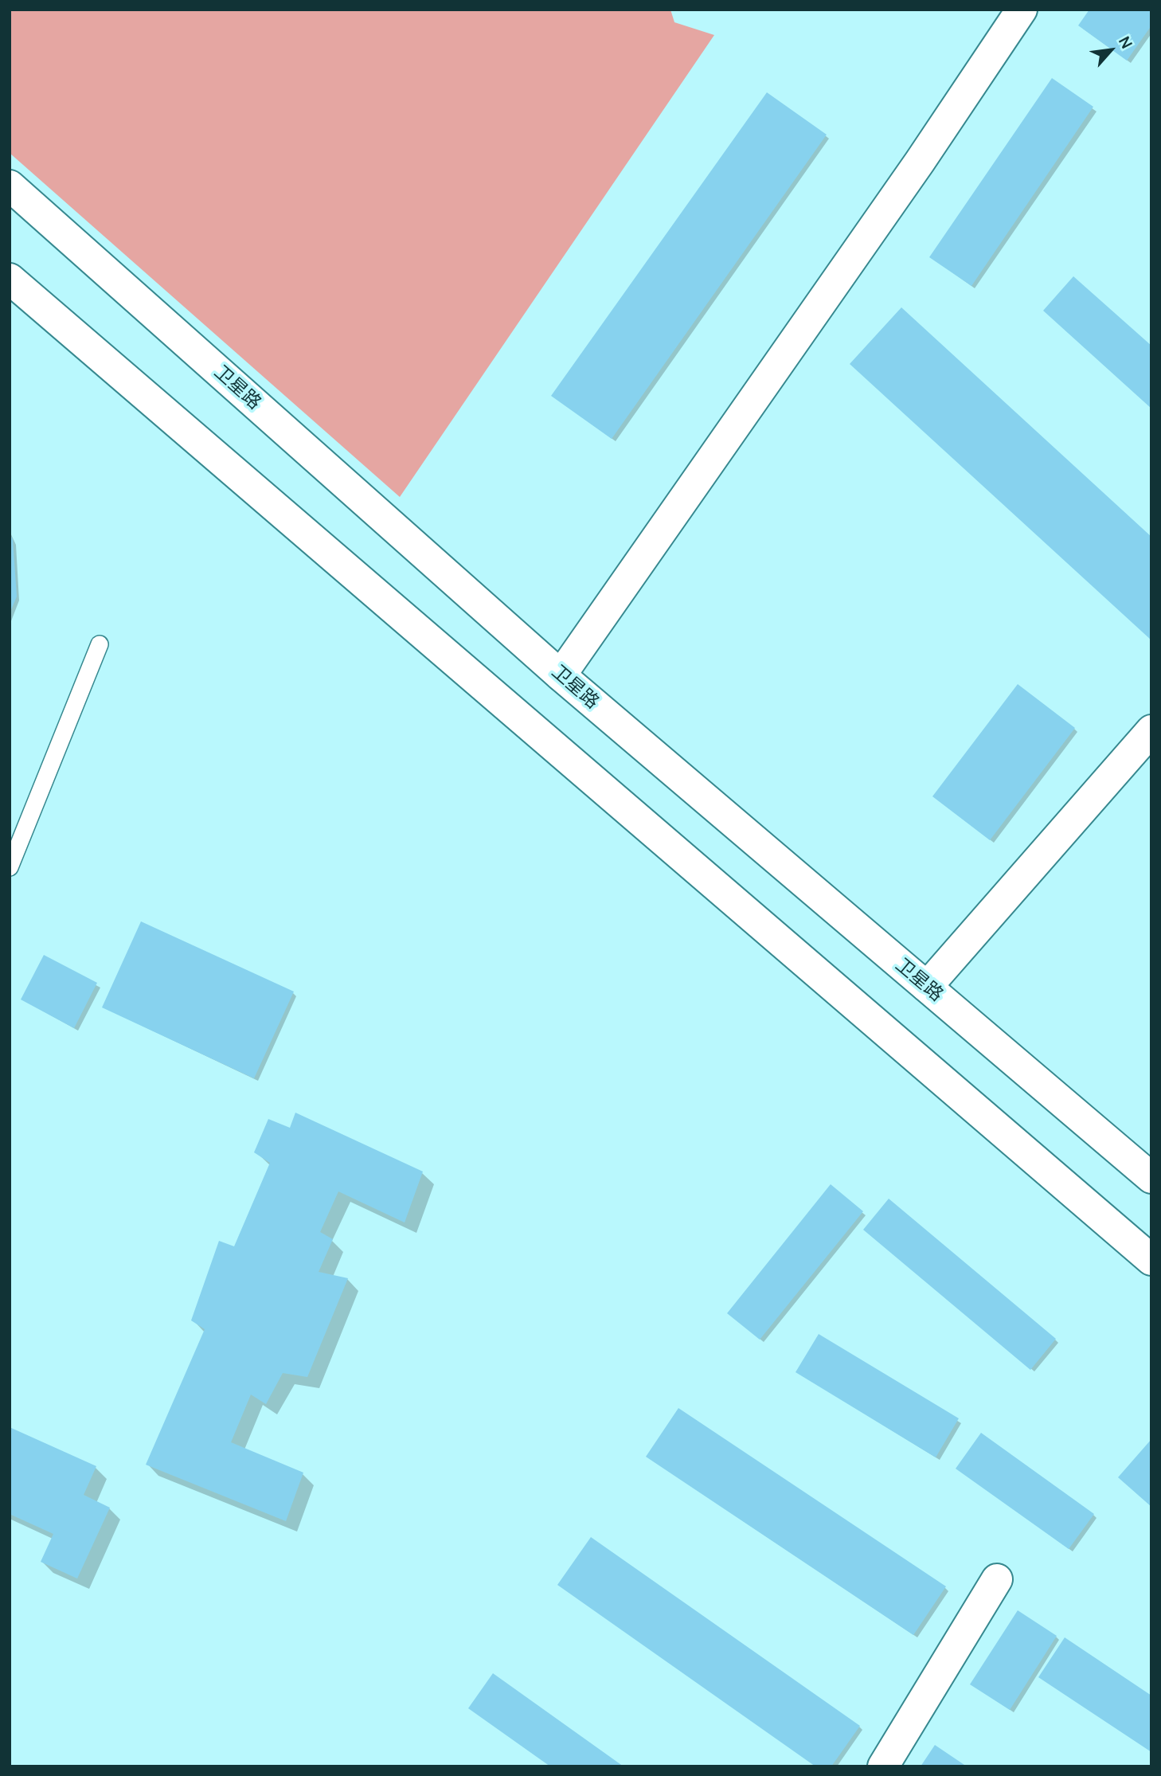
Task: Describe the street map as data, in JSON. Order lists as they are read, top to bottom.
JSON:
{
  "streets": {
    "main road": ["卫星路"]
  },
  "north": "top right"
}
